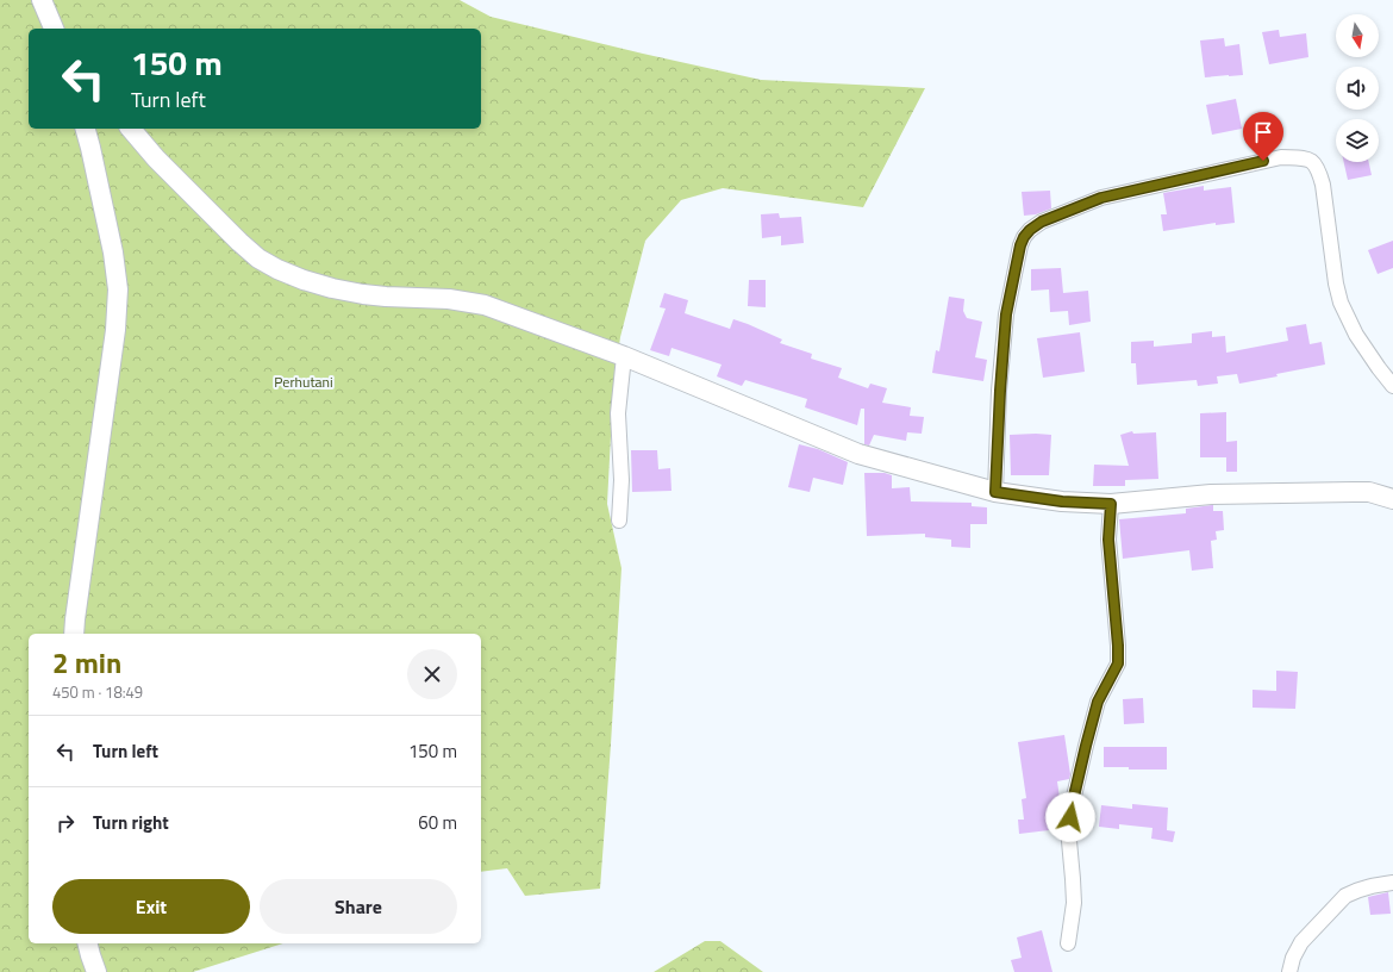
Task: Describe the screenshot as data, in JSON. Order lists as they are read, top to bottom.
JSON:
{
  "parks": ["Perhutani"],
  "north": "bottom",
  "page": {
    "turn": ["150 m", "Turn left"],
    "heading": ["2 min", "450 m · 18:49"],
    "list": [
      {
        "name": "Turn left",
        "value": "150 m"
      },
      {
        "name": "Turn right",
        "value": "60 m"
      }
    ],
    "buttons": ["Exit", "Share"]
  }
}
